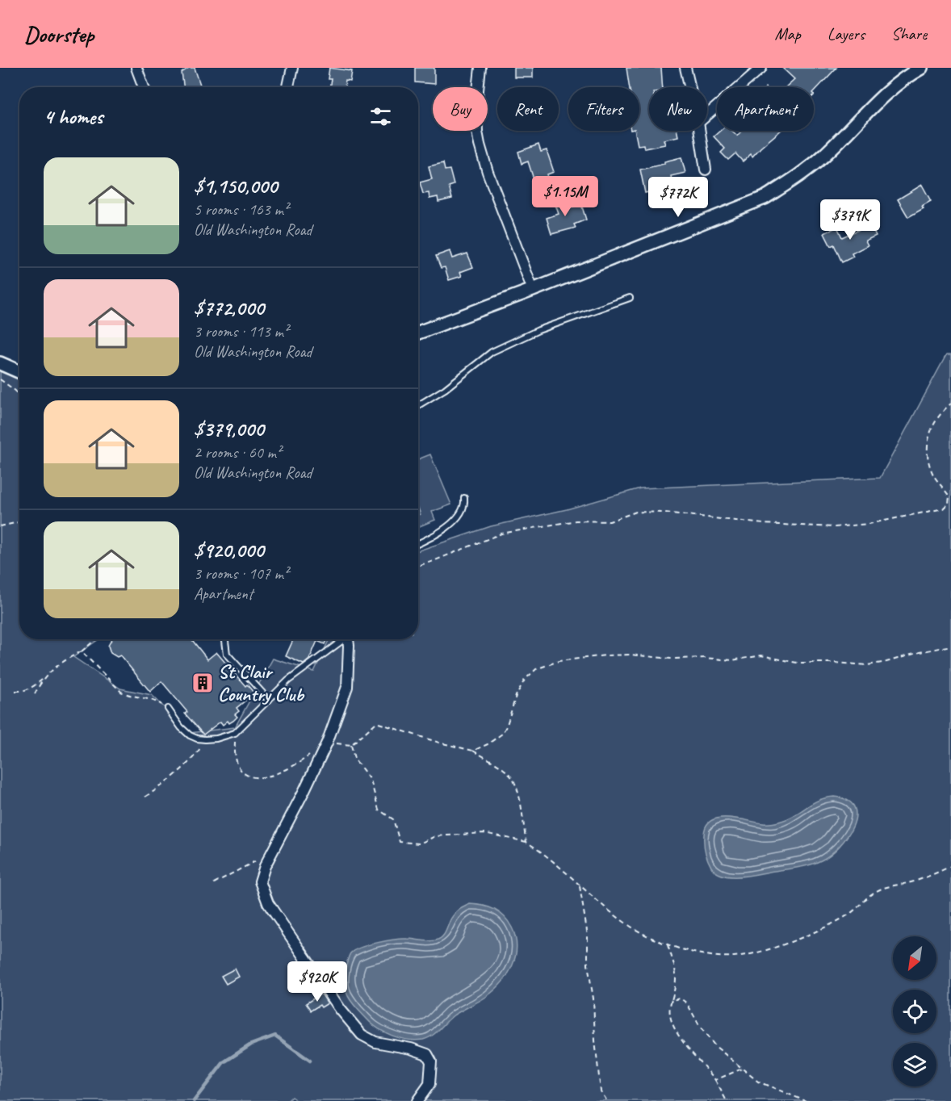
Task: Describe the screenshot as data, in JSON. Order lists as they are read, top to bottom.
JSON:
{
  "places": {
    "building": ["St Clair Country Club"]
  },
  "north": "bottom left",
  "page": {
    "header": "Doorstep",
    "nav": ["Map", "Layers", "Share"],
    "chip": [
      "Buy",
      "Rent",
      "Filters",
      "New",
      "Apartment"
    ],
    "heading": "4 homes",
    "list": [
      {
        "name": "$1,150,000",
        "note": "5 rooms · 163 m² · Old Washington Road"
      },
      {
        "name": "$772,000",
        "note": "3 rooms · 113 m² · Old Washington Road"
      },
      {
        "name": "$379,000",
        "note": "2 rooms · 60 m² · Old Washington Road"
      },
      {
        "name": "$920,000",
        "note": "3 rooms · 107 m² · Apartment"
      }
    ],
    "price": [
      "$1.15M",
      "$772K",
      "$379K",
      "$920K"
    ]
  }
}
